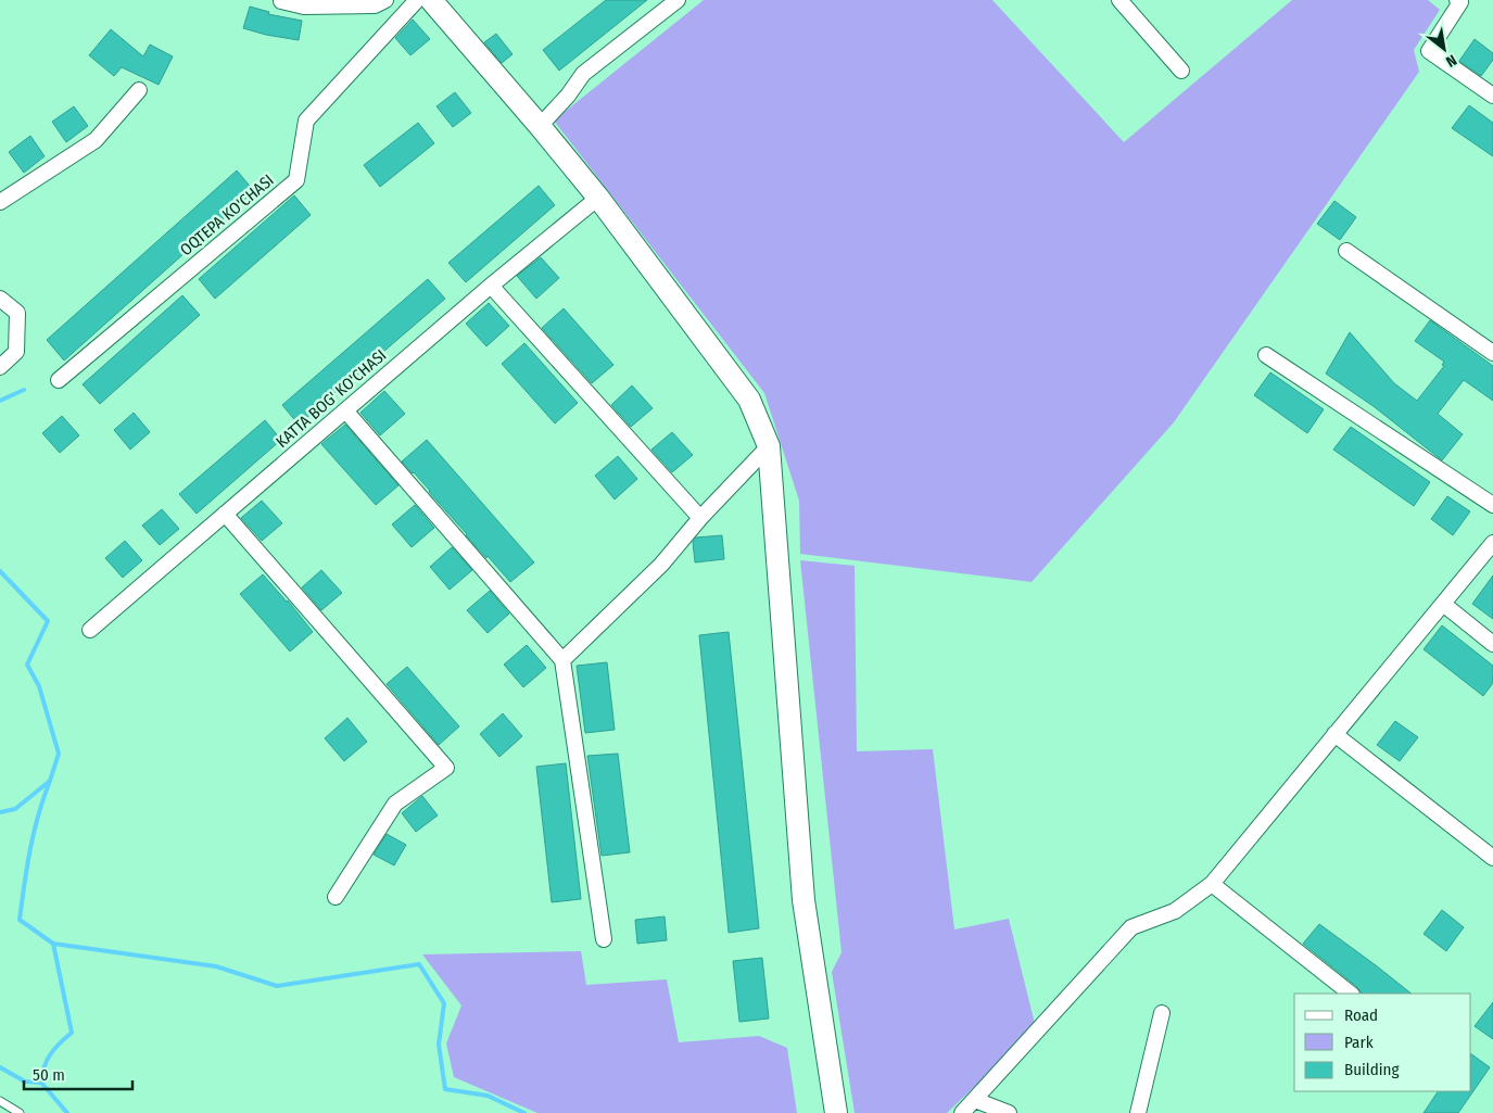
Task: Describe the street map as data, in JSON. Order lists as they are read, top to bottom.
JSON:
{
  "streets": {
    "street": ["OQTEPA KO'CHASI", "KATTA BOG' KO'CHASI"]
  },
  "legend": ["Road", "Park", "Building"],
  "scale_bar": "50 m",
  "north": "bottom right"
}
